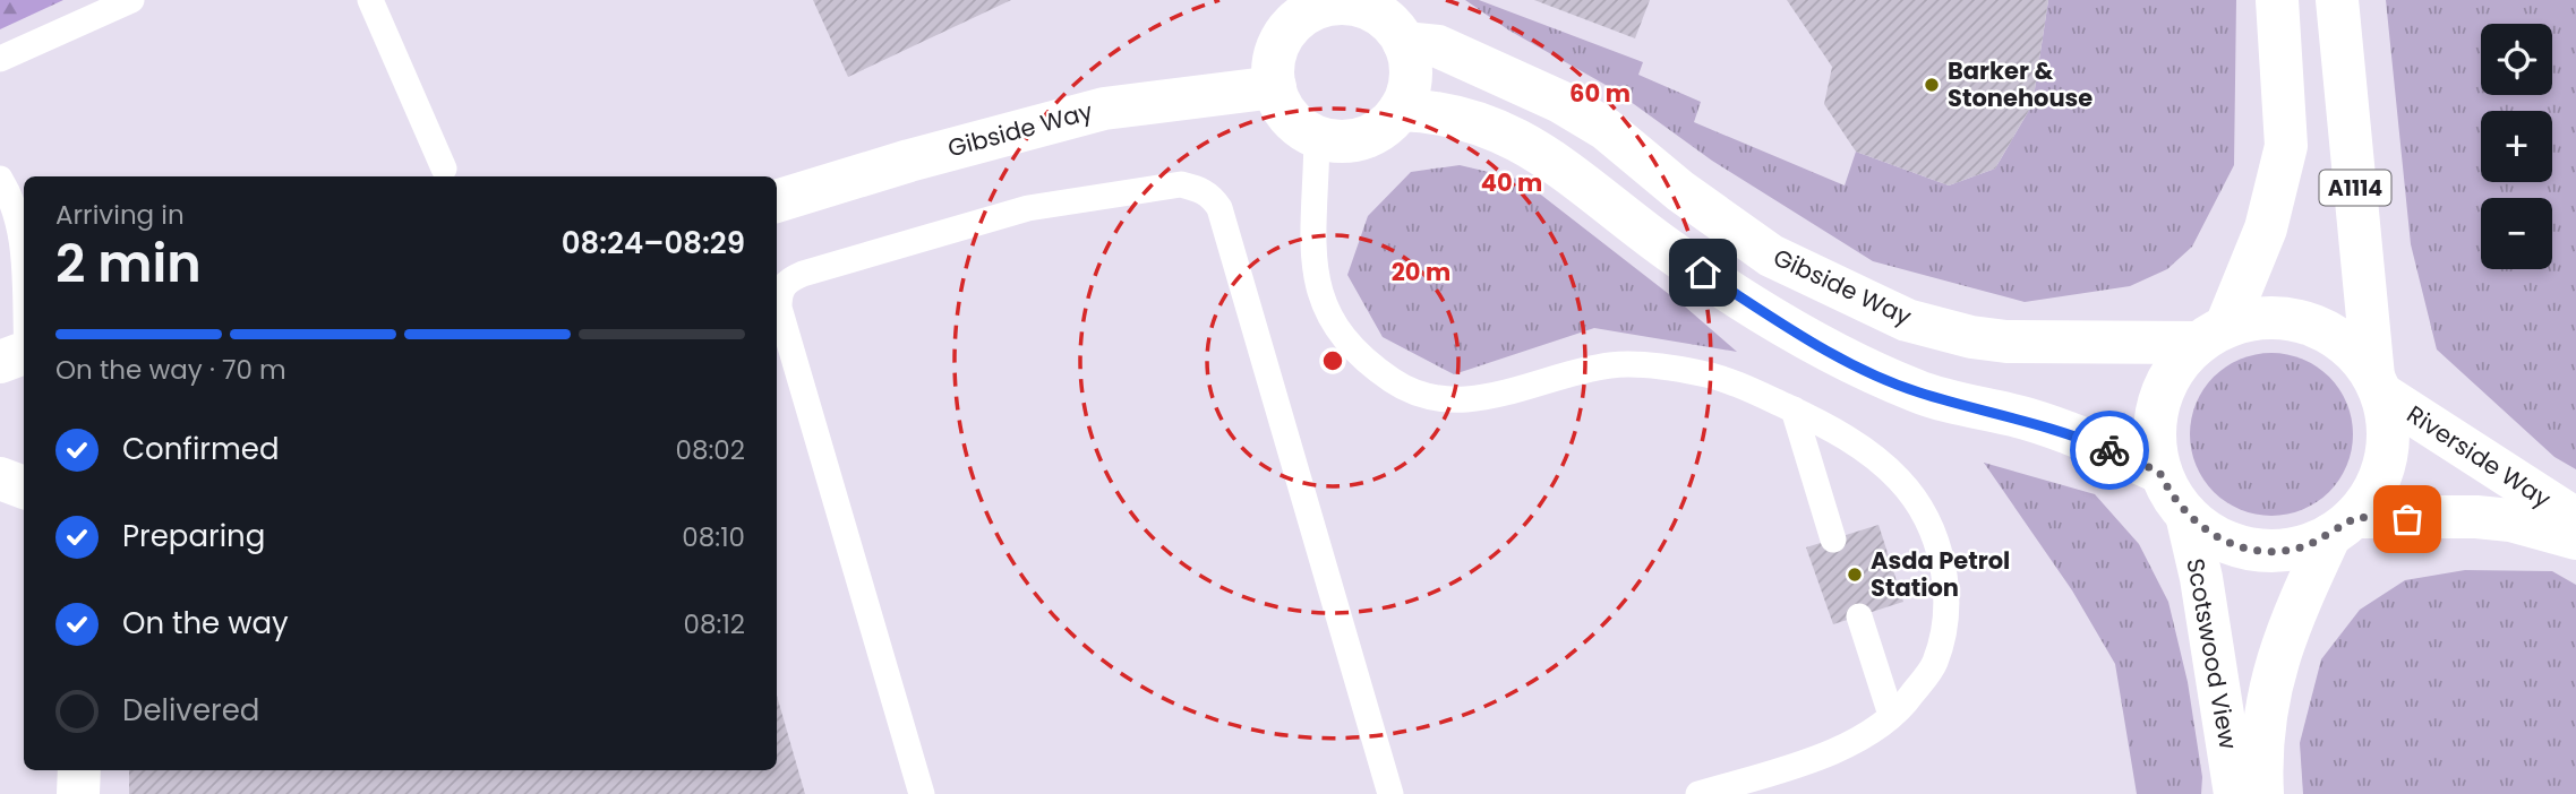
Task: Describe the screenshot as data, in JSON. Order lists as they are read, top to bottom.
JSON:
{
  "streets": {
    "street": [
      "Gibside Way",
      "A1114",
      "Riverside Way",
      "Scotswood View"
    ]
  },
  "crossings": [
    ["Gibside Way", "A1114"],
    ["Gibside Way", "Riverside Way"],
    ["Gibside Way", "Scotswood View"],
    ["A1114", "Riverside Way"],
    ["A1114", "Scotswood View"],
    ["Riverside Way", "Scotswood View"]
  ],
  "places": ["Barker & Stonehouse", "Asda Petrol Station"],
  "page": {
    "map_buttons": ["+", "−"],
    "heading": ["2 min", "Arriving in", "08:24–08:29"],
    "bar": "On the way · 70 m",
    "list": [
      ["Confirmed", "08:02"],
      ["Preparing", "08:10"],
      ["On the way", "08:12"],
      "Delivered"
    ]
  },
  "rings": ["60 m", "40 m", "20 m"]
}
